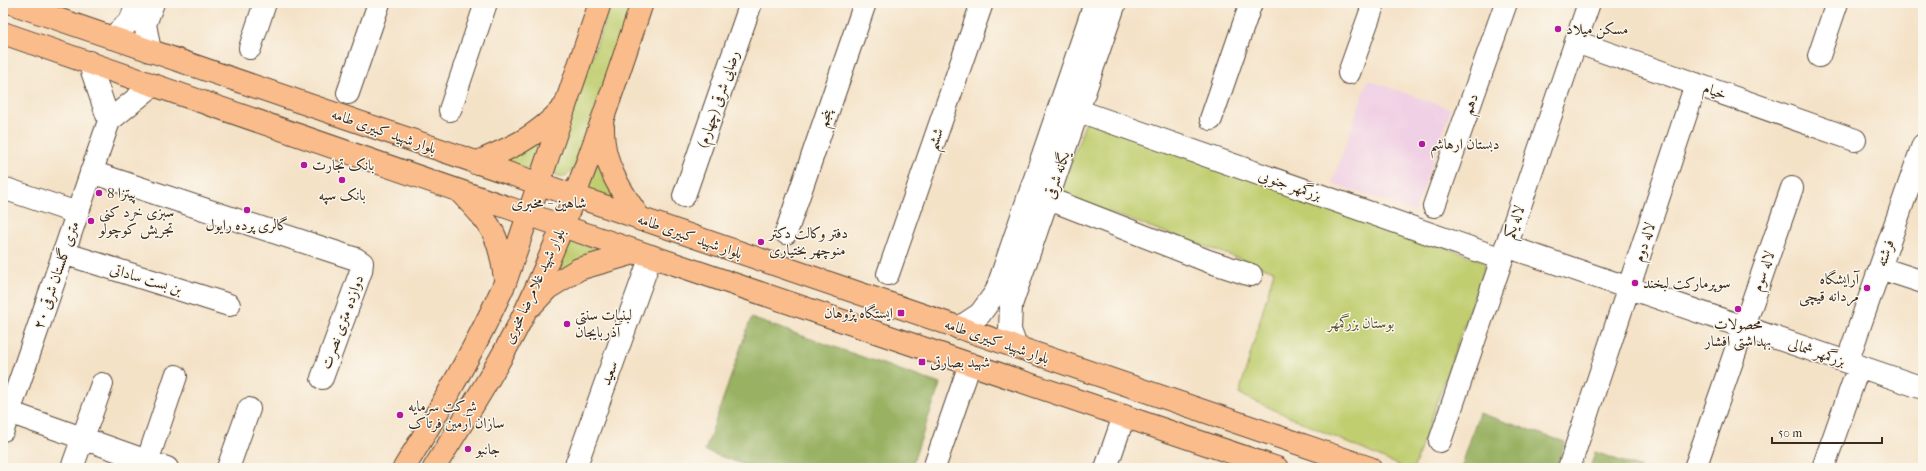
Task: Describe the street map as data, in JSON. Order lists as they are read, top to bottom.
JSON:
{
  "streets": {
    "main road": ["بلوار شهید کبیری طامه", "بلوار شهید غلامرضا مخبری"],
    "street": [
      "خیام",
      "رضایی شرقی (چهارم)",
      "دهم",
      "پنجم",
      "ششم",
      "یگانه شرقی",
      "بزرگمهر جنوبی",
      "لاله یکم",
      "لاله دوم",
      "فرشته",
      "لاله سوم",
      "۲۰ متری گلستان شرقی",
      "بن بست ساداتی",
      "دوازده متری نصرت",
      "بزرگمهر شمالی",
      "سعید"
    ]
  },
  "crossings": [
    ["خیام", "لاله یکم"],
    ["خیام", "لاله دوم"],
    ["بلوار شهید کبیری طامه", "یگانه شرقی"],
    ["بلوار شهید کبیری طامه", "بلوار شهید غلامرضا مخبری"],
    ["بلوار شهید کبیری طامه", "سعید"],
    ["یگانه شرقی", "بزرگمهر جنوبی"],
    ["بزرگمهر جنوبی", "لاله یکم"],
    ["بزرگمهر جنوبی", "بزرگمهر شمالی"],
    ["لاله یکم", "بزرگمهر شمالی"],
    ["لاله دوم", "بزرگمهر شمالی"],
    ["فرشته", "بزرگمهر شمالی"],
    ["لاله سوم", "بزرگمهر شمالی"],
    ["۲۰ متری گلستان شرقی", "بن بست ساداتی"],
    ["۲۰ متری گلستان شرقی", "دوازده متری نصرت"]
  ],
  "districts": ["شاهین - مخبری"],
  "parks": ["بوستان بزرگمهر"],
  "places": {
    "other": [
      "مسکن میلاد",
      "دبستان ارهاشم",
      "بانک تجارت",
      "بانک سپه",
      "پیتزا 8",
      "گالری پرده رایول",
      "سبزی خرد کنی تجریش کوچولو",
      "دفتر وکالت دکتر منوچهر بختیاری",
      "سوپرمارکت لبخند",
      "آرایشگاه مردانه قیچی",
      "محصولات بهداشتی افشار",
      "لبنیات سنتی آذربایجان",
      "شرکت سرمایه سازان آرمین فرتاک",
      "جانبو"
    ],
    "transit": ["ایستگاه پژوهان", "شهید بصارتی"]
  },
  "scale_bar": "50 m"
}
